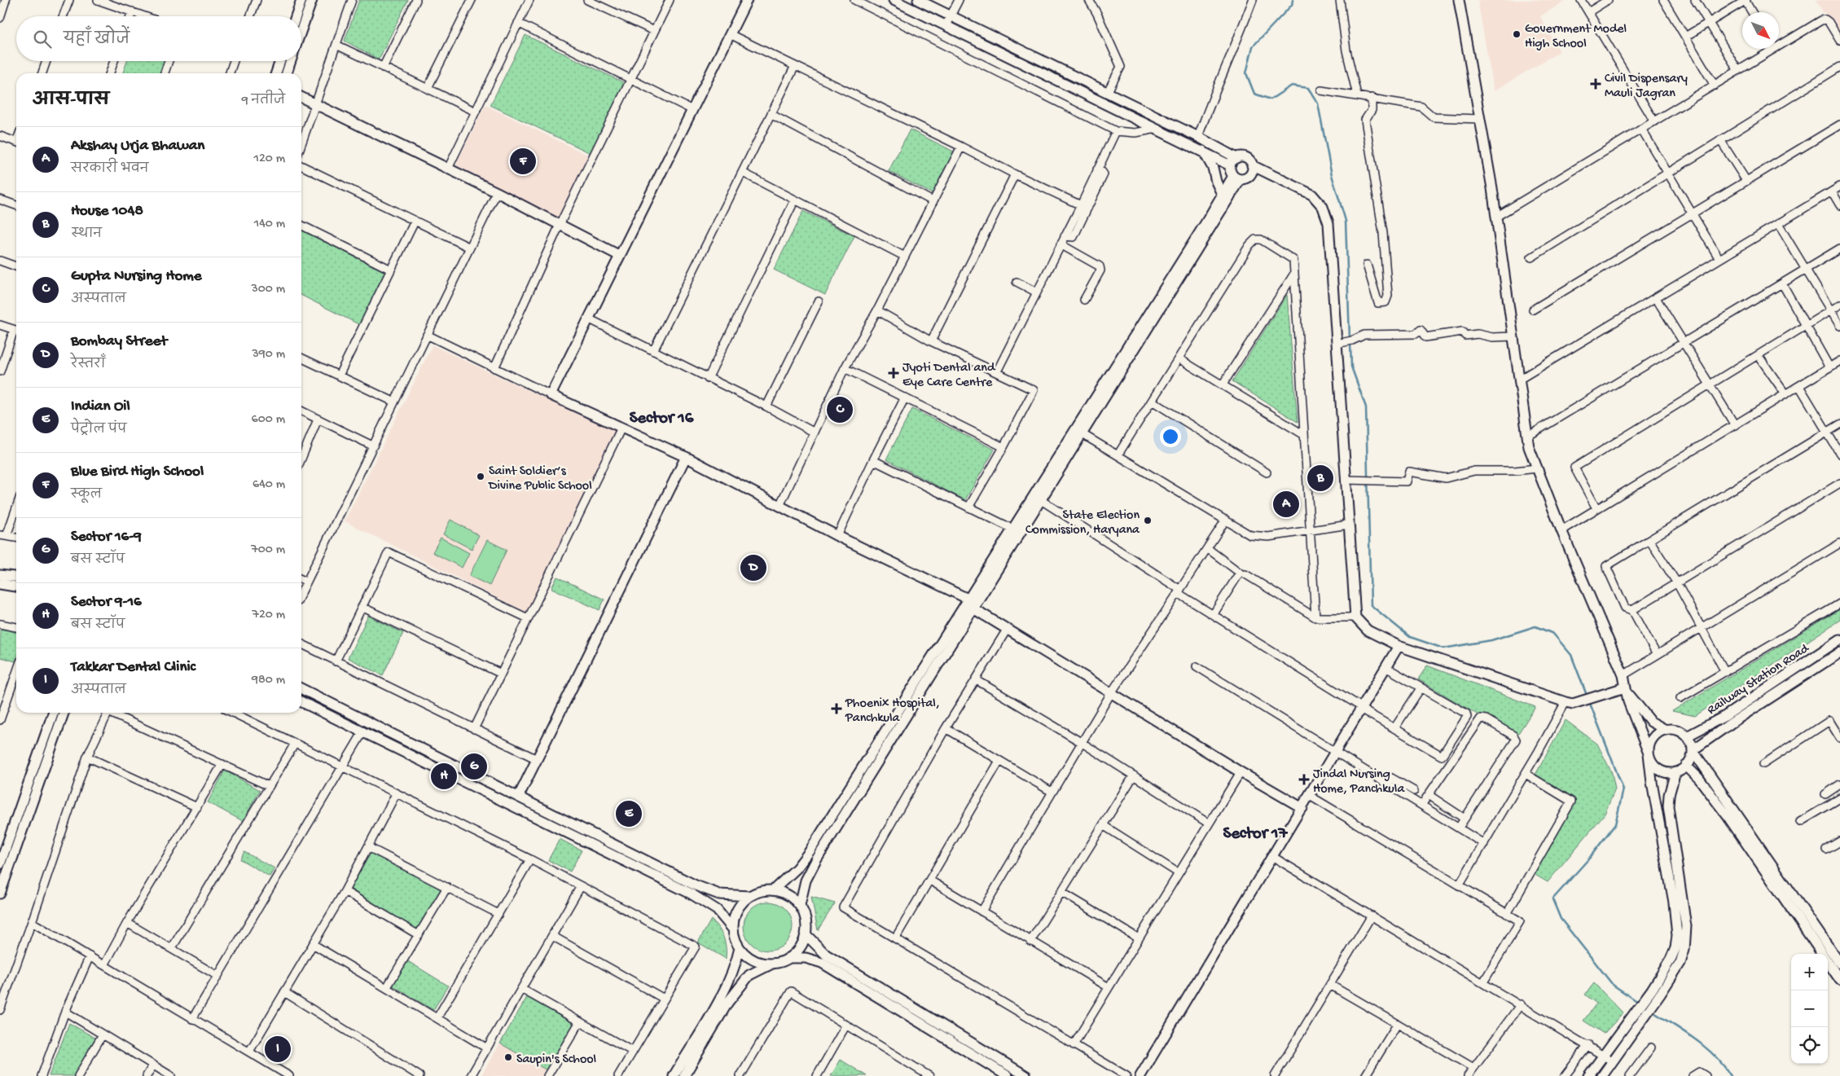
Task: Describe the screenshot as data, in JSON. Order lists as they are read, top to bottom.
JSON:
{
  "streets": {
    "street": ["Railway Station Road"]
  },
  "districts": ["Sector 16", "Sector 17"],
  "places": {
    "other": [
      "Government Model High School",
      "Saint Soldier’s Divine Public School",
      "State Election Commission, Haryana",
      "Saupin's School"
    ],
    "health": [
      "Civil Dispensary Mauli Jagran",
      "Jyoti Dental and Eye Care Centre",
      "Phoenix Hospital, Panchkula",
      "Jindal Nursing Home, Panchkula"
    ]
  },
  "north": "bottom right",
  "page": {
    "search": "यहाँ खोजें",
    "heading": ["आस-पास", "9 नतीजे"],
    "list": [
      {
        "mark": "A",
        "name": "Akshay Urja Bhawan",
        "note": "सरकारी भवन",
        "value": "120 m"
      },
      {
        "mark": "B",
        "name": "House 1048",
        "note": "स्थान",
        "value": "140 m"
      },
      {
        "mark": "C",
        "name": "Gupta Nursing Home",
        "note": "अस्पताल",
        "value": "300 m"
      },
      {
        "mark": "D",
        "name": "Bombay Street",
        "note": "रेस्तराँ",
        "value": "390 m"
      },
      {
        "mark": "E",
        "name": "Indian Oil",
        "note": "पेट्रोल पंप",
        "value": "600 m"
      },
      {
        "mark": "F",
        "name": "Blue Bird High School",
        "note": "स्कूल",
        "value": "640 m"
      },
      {
        "mark": "G",
        "name": "Sector 16-9",
        "note": "बस स्टॉप",
        "value": "700 m"
      },
      {
        "mark": "H",
        "name": "Sector 9-16",
        "note": "बस स्टॉप",
        "value": "720 m"
      },
      {
        "mark": "I",
        "name": "Takkar Dental Clinic",
        "note": "अस्पताल",
        "value": "980 m"
      }
    ],
    "pins": [
      "F",
      "C",
      "B",
      "A",
      "D",
      "G",
      "H",
      "E",
      "I"
    ],
    "map_buttons": ["+", "−"]
  }
}
